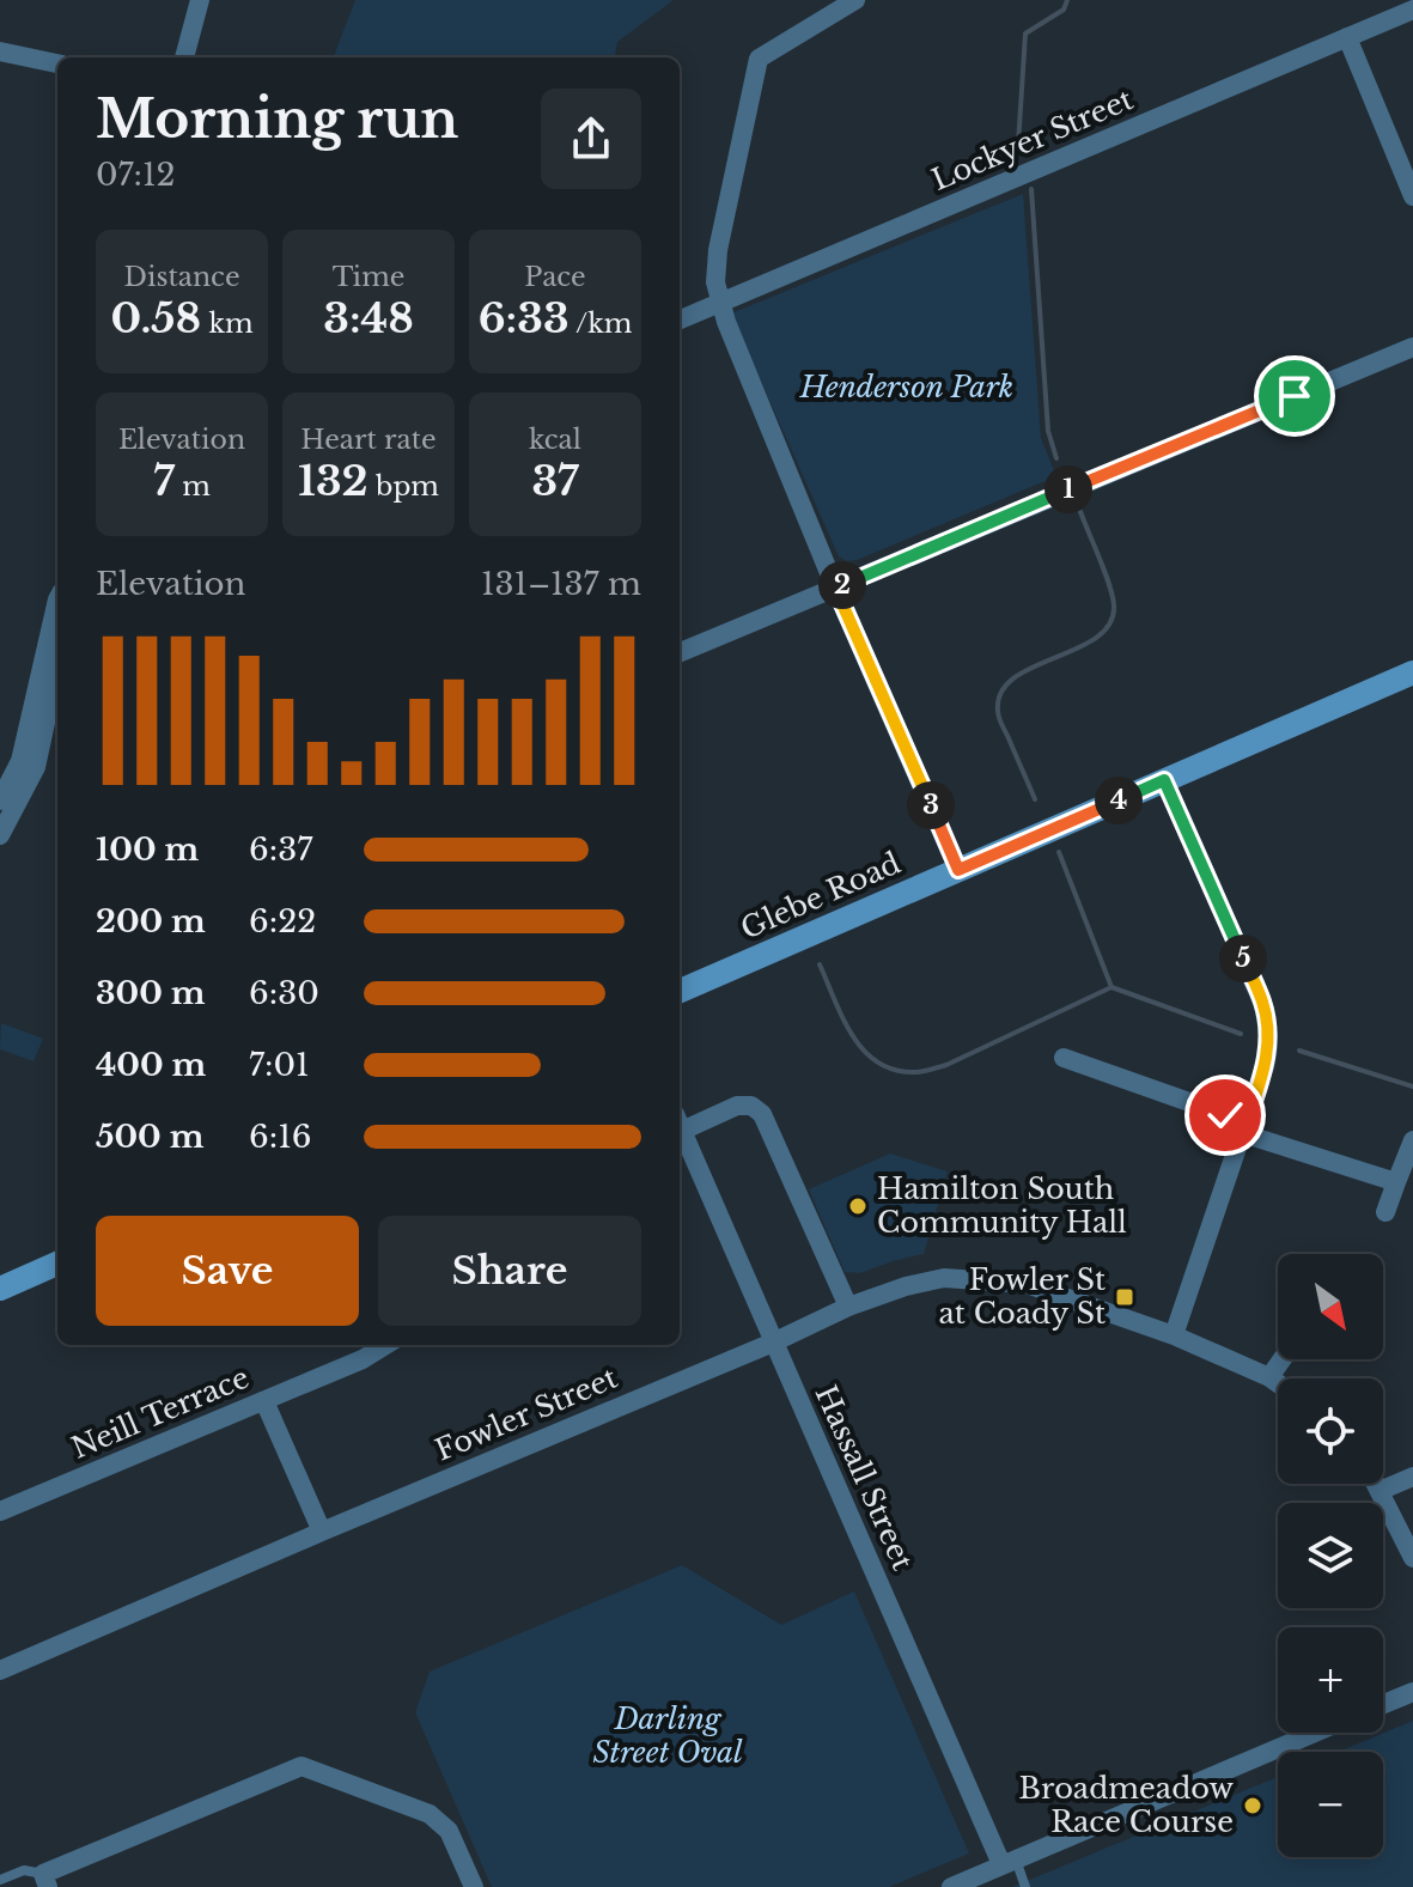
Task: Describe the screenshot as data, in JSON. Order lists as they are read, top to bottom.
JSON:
{
  "streets": {
    "main road": ["Glebe Road"],
    "street": [
      "Lockyer Street",
      "Neill Terrace",
      "Fowler Street",
      "Hassall Street"
    ]
  },
  "crossings": [
    ["Fowler Street", "Hassall Street"]
  ],
  "parks": ["Henderson Park", "Darling Street Oval"],
  "places": {
    "other": ["Hamilton South Community Hall", "Broadmeadow Race Course"],
    "transit": ["Fowler St at Coady St"]
  },
  "north": "bottom right",
  "page": {
    "heading": ["Morning run", "07:12"],
    "stats": [
      ["Distance", "0.58 km"],
      ["Time", "3:48"],
      ["Pace", "6:33 /km"],
      ["Elevation", "7 m"],
      ["Heart rate", "132 bpm"],
      ["kcal", "37"]
    ],
    "pins": [
      "1",
      "2",
      "4",
      "3",
      "5"
    ],
    "chart": ["Elevation", "131–137 m"],
    "list": [
      {
        "name": "100 m",
        "note": "6:37"
      },
      {
        "name": "200 m",
        "note": "6:22"
      },
      {
        "name": "300 m",
        "note": "6:30"
      },
      {
        "name": "400 m",
        "note": "7:01"
      },
      {
        "name": "500 m",
        "note": "6:16"
      }
    ],
    "buttons": ["Save", "Share"],
    "map_buttons": ["+", "−"]
  }
}
